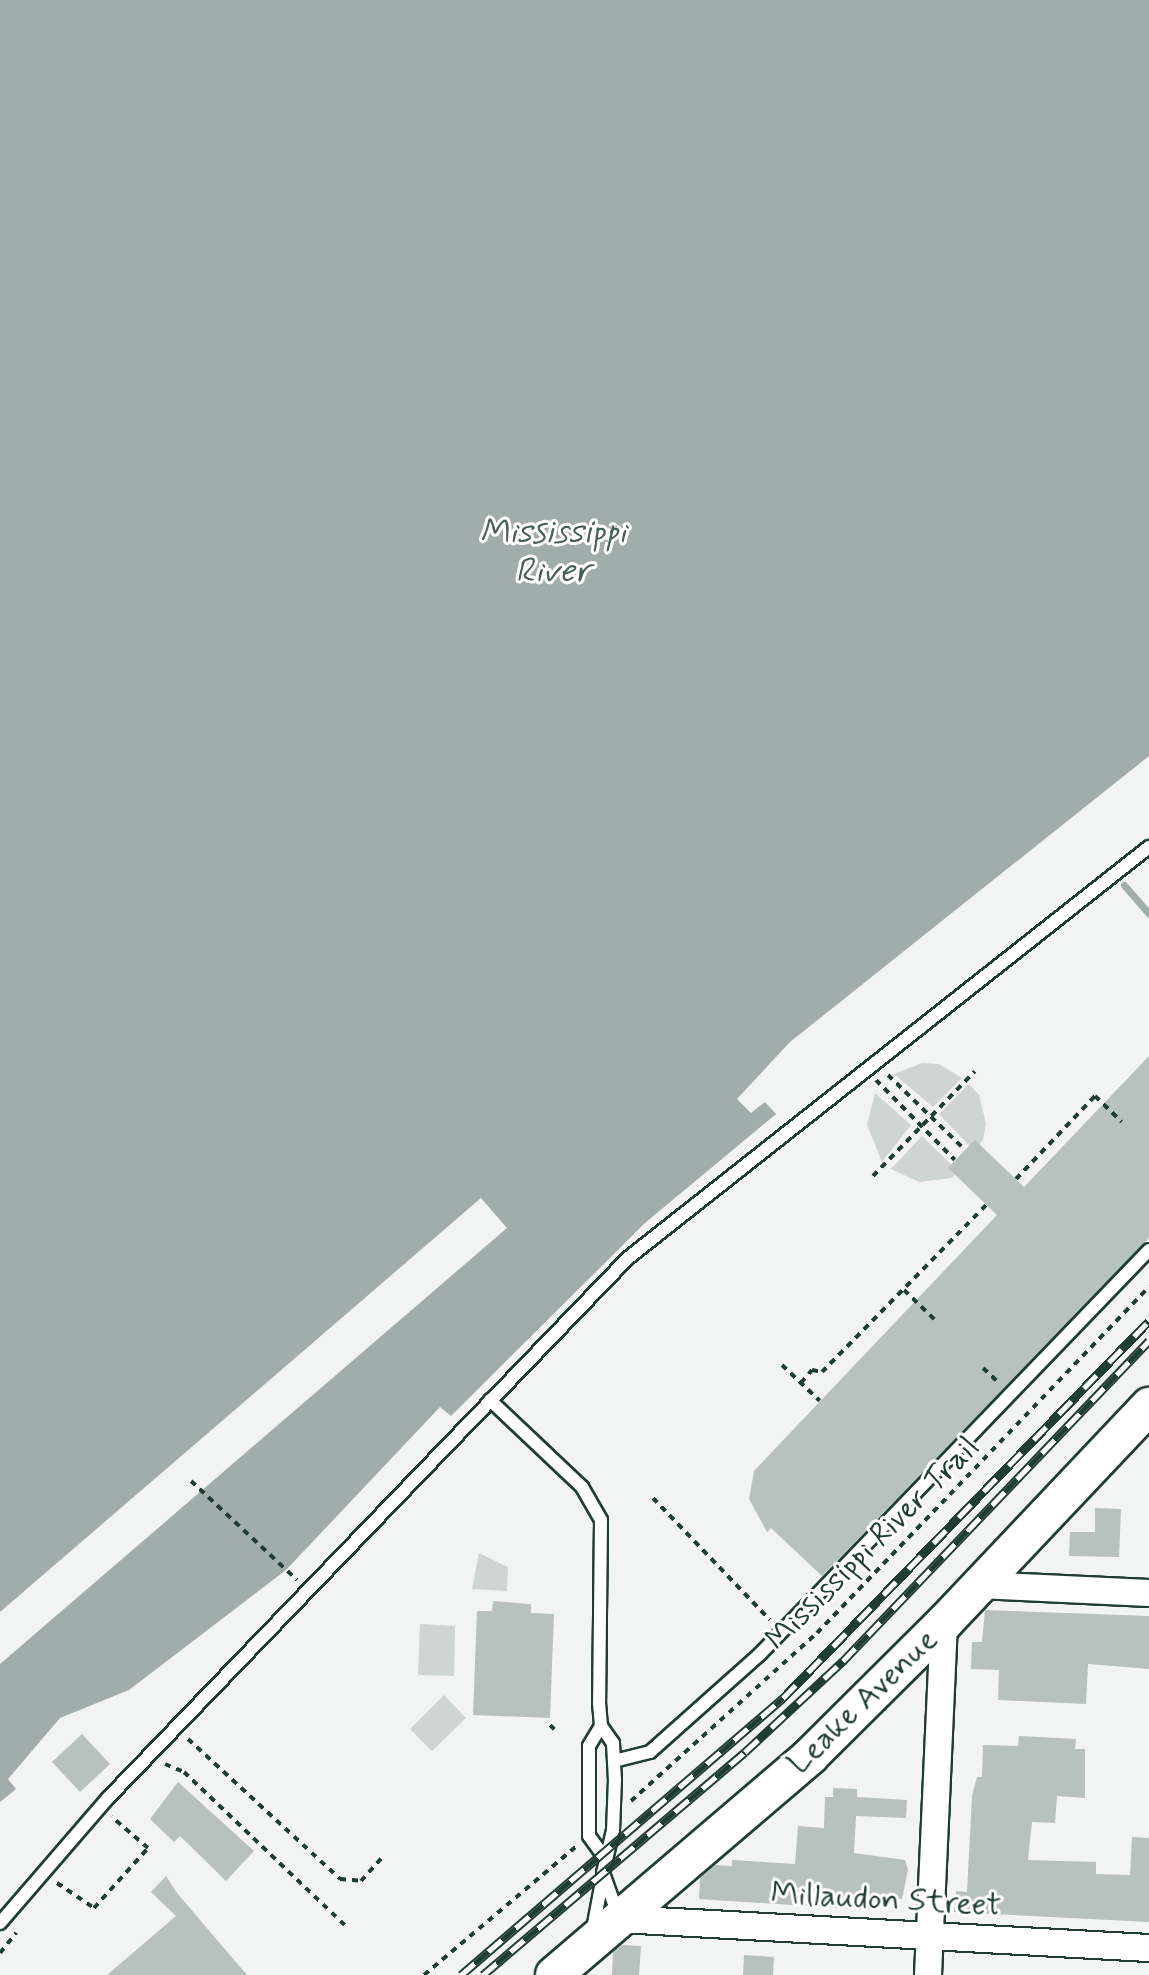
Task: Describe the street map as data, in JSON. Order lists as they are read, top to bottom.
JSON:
{
  "streets": {
    "street": ["Leake Avenue", "Millaudon Street"],
    "path": ["Mississippi River Trail"]
  },
  "crossings": [
    ["Leake Avenue", "Millaudon Street"]
  ],
  "water": ["Mississippi River"]
}
